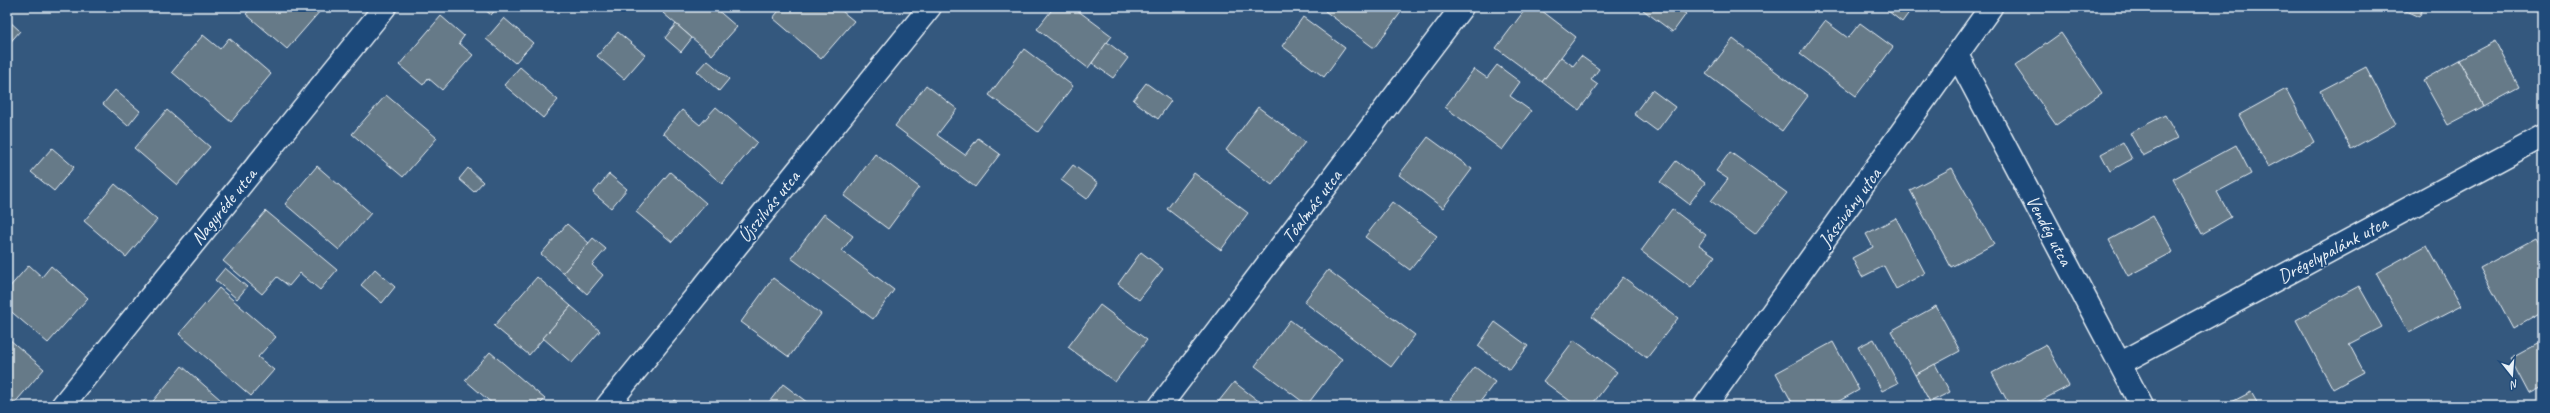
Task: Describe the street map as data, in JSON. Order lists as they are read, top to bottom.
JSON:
{
  "streets": {
    "street": [
      "Nagyréde utca",
      "Újszilvás utca",
      "Tóalmás utca",
      "Jászivány utca",
      "Vendég utca",
      "Drégelypalánk utca"
    ]
  },
  "crossings": [
    ["Jászivány utca", "Vendég utca"],
    ["Vendég utca", "Drégelypalánk utca"]
  ],
  "north": "bottom"
}
